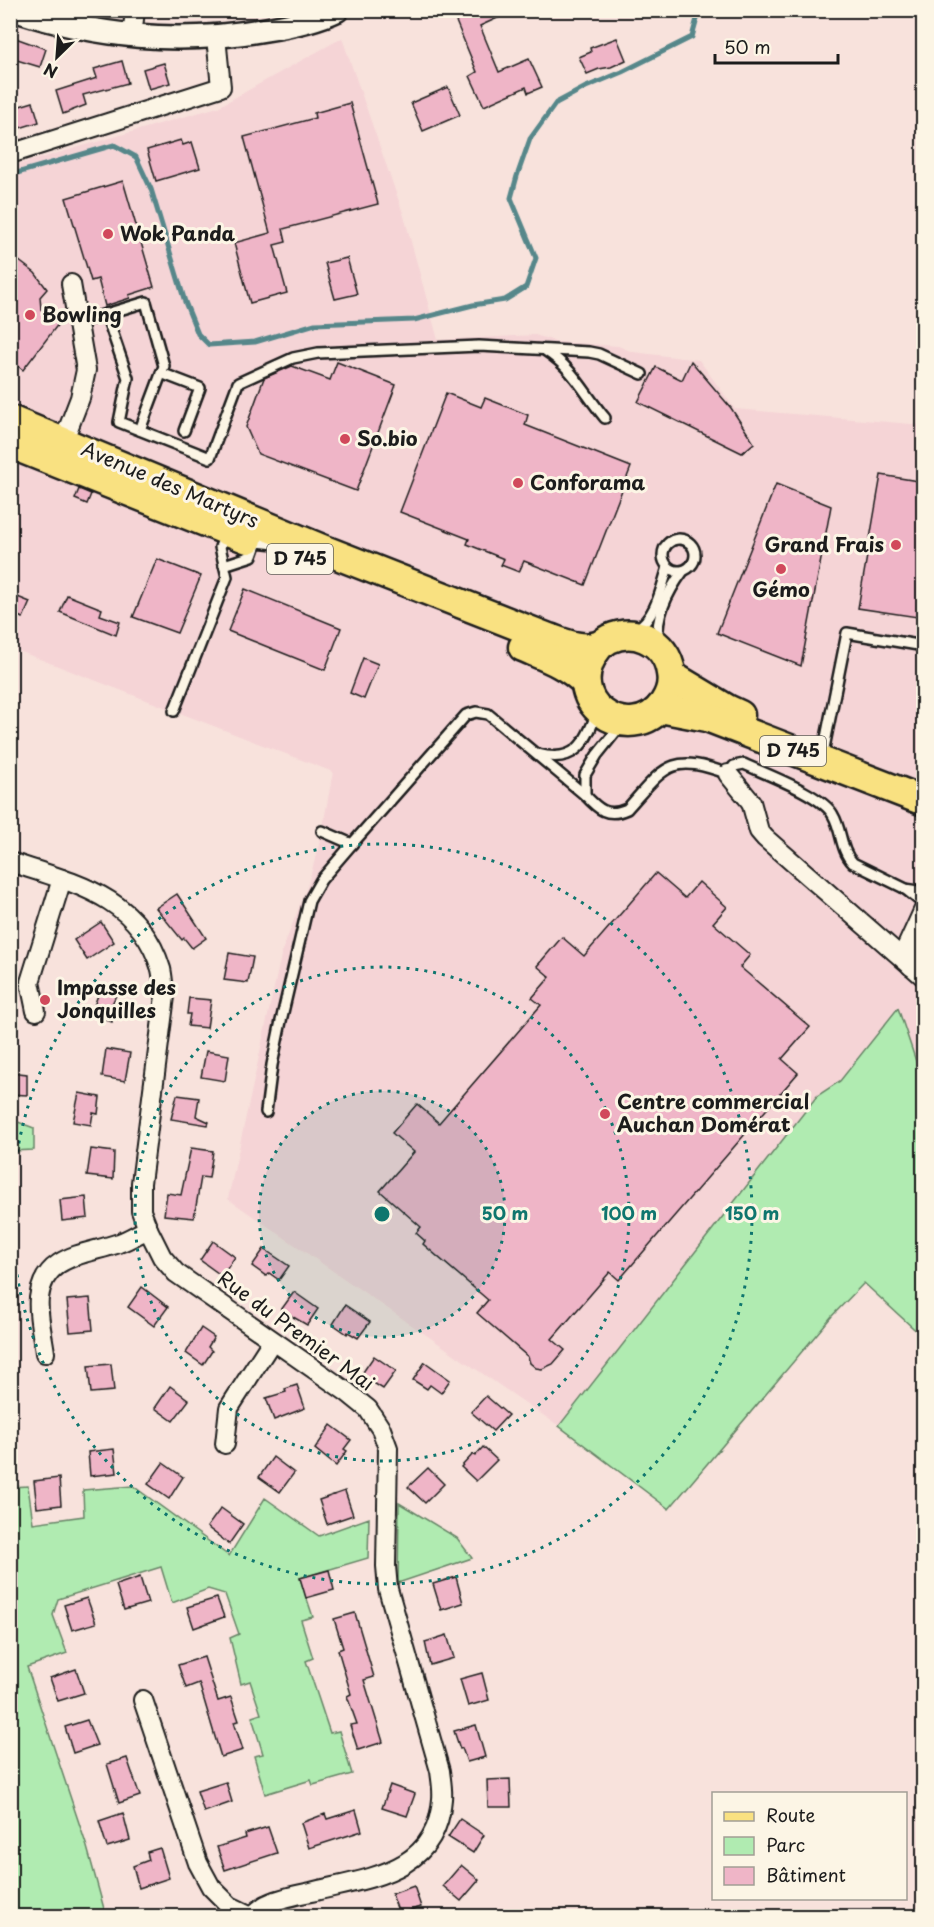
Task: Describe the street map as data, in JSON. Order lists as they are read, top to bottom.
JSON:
{
  "streets": {
    "main road": ["Avenue des Martyrs", "D 745"],
    "street": ["Rue du Premier Mai"]
  },
  "crossings": [
    ["Avenue des Martyrs", "D 745"]
  ],
  "places": [
    "Wok Panda",
    "Bowling",
    "So.bio",
    "Conforama",
    "Grand Frais",
    "Gémo",
    "Impasse des Jonquilles",
    "Centre commercial Auchan Domérat"
  ],
  "legend": ["Route", "Parc", "Bâtiment"],
  "scale_bar": "50 m",
  "north": "bottom left",
  "rings": ["50 m", "100 m", "150 m"]
}
